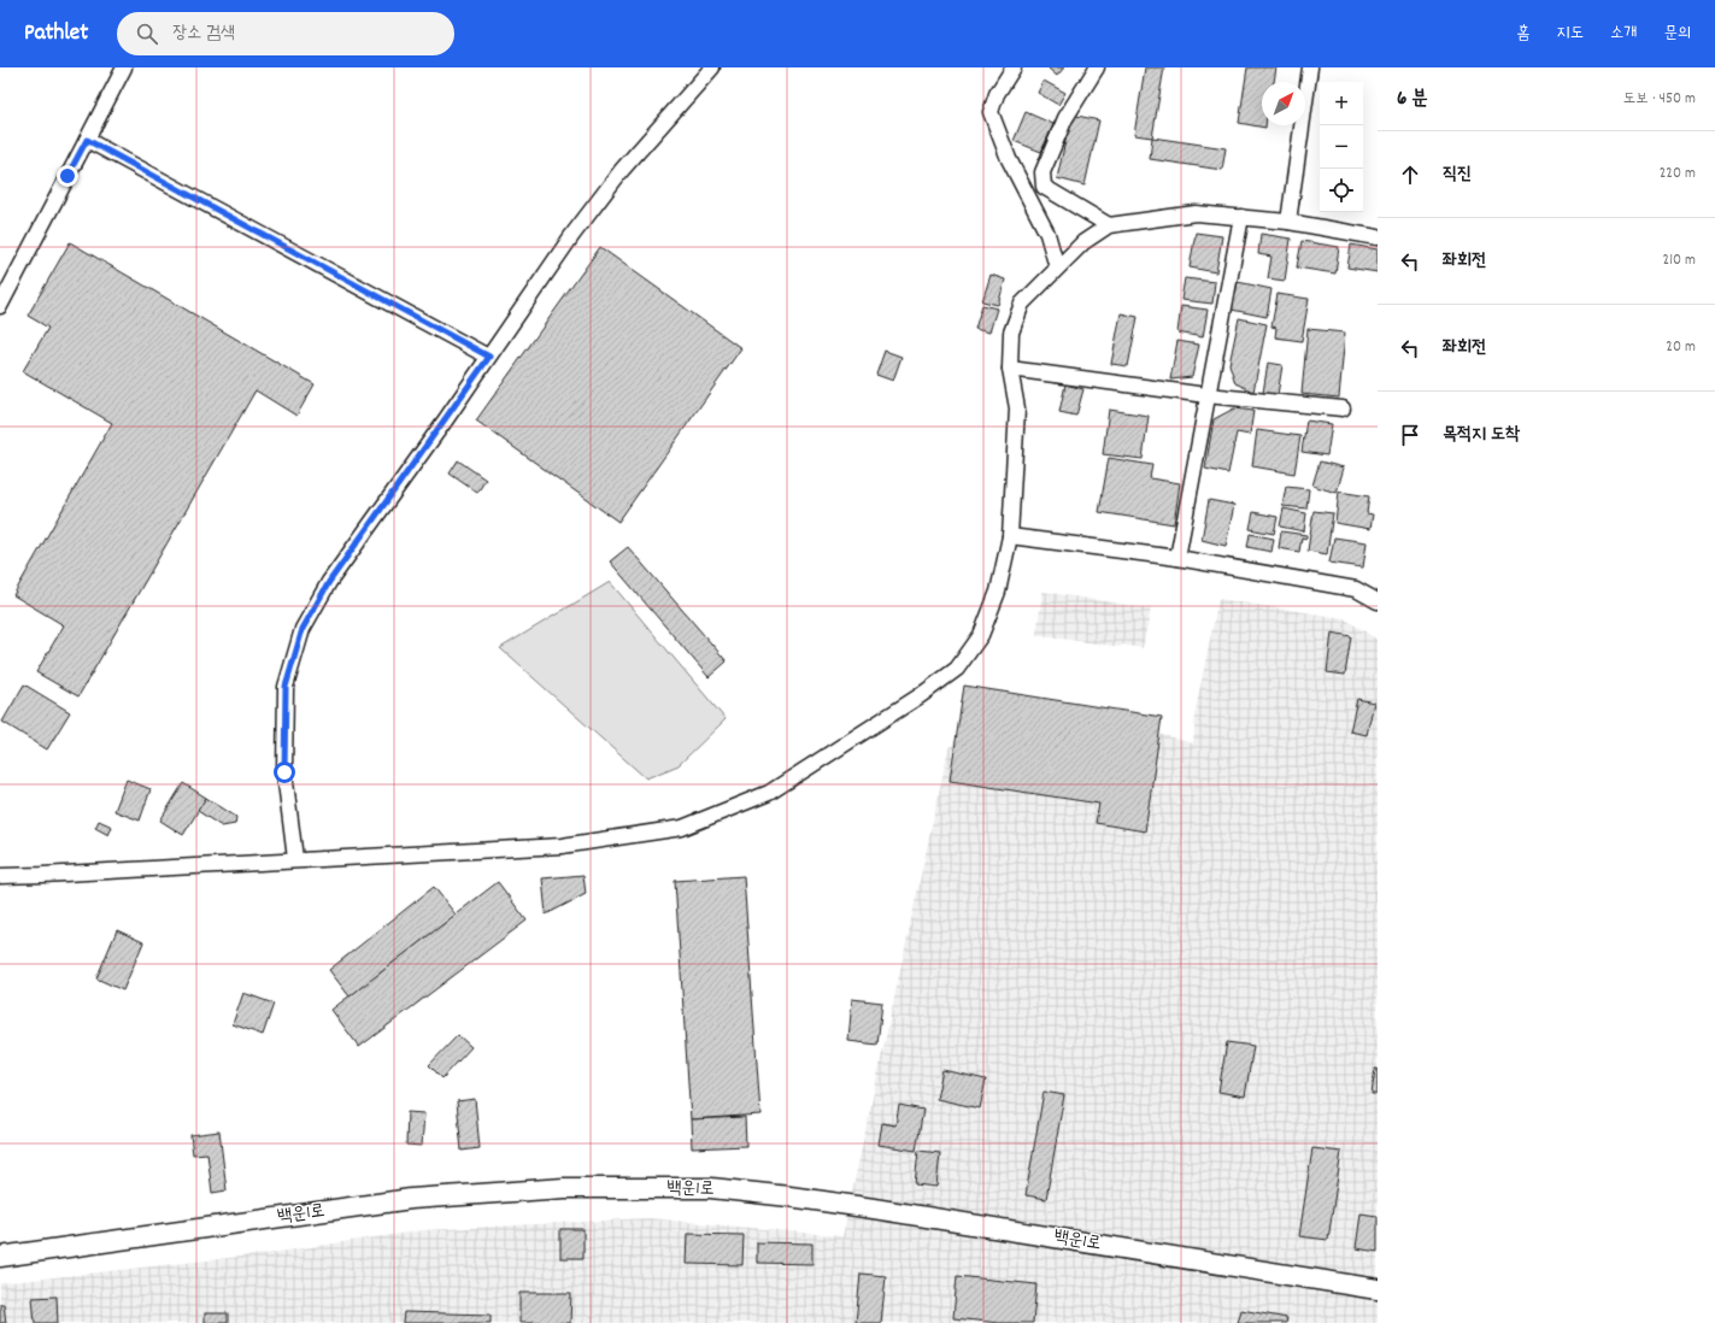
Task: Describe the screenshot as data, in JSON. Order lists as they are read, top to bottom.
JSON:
{
  "streets": {
    "main road": ["백운1로"]
  },
  "north": "top right",
  "page": {
    "header": "Pathlet",
    "search": "장소 검색",
    "nav": [
      "홈",
      "지도",
      "소개",
      "문의"
    ],
    "heading": ["6 분", "도보 · 450 m"],
    "map_buttons": ["+", "−"],
    "list": [
      ["직진", "220 m"],
      ["좌회전", "210 m"],
      ["좌회전", "20 m"],
      "목적지 도착"
    ]
  }
}
